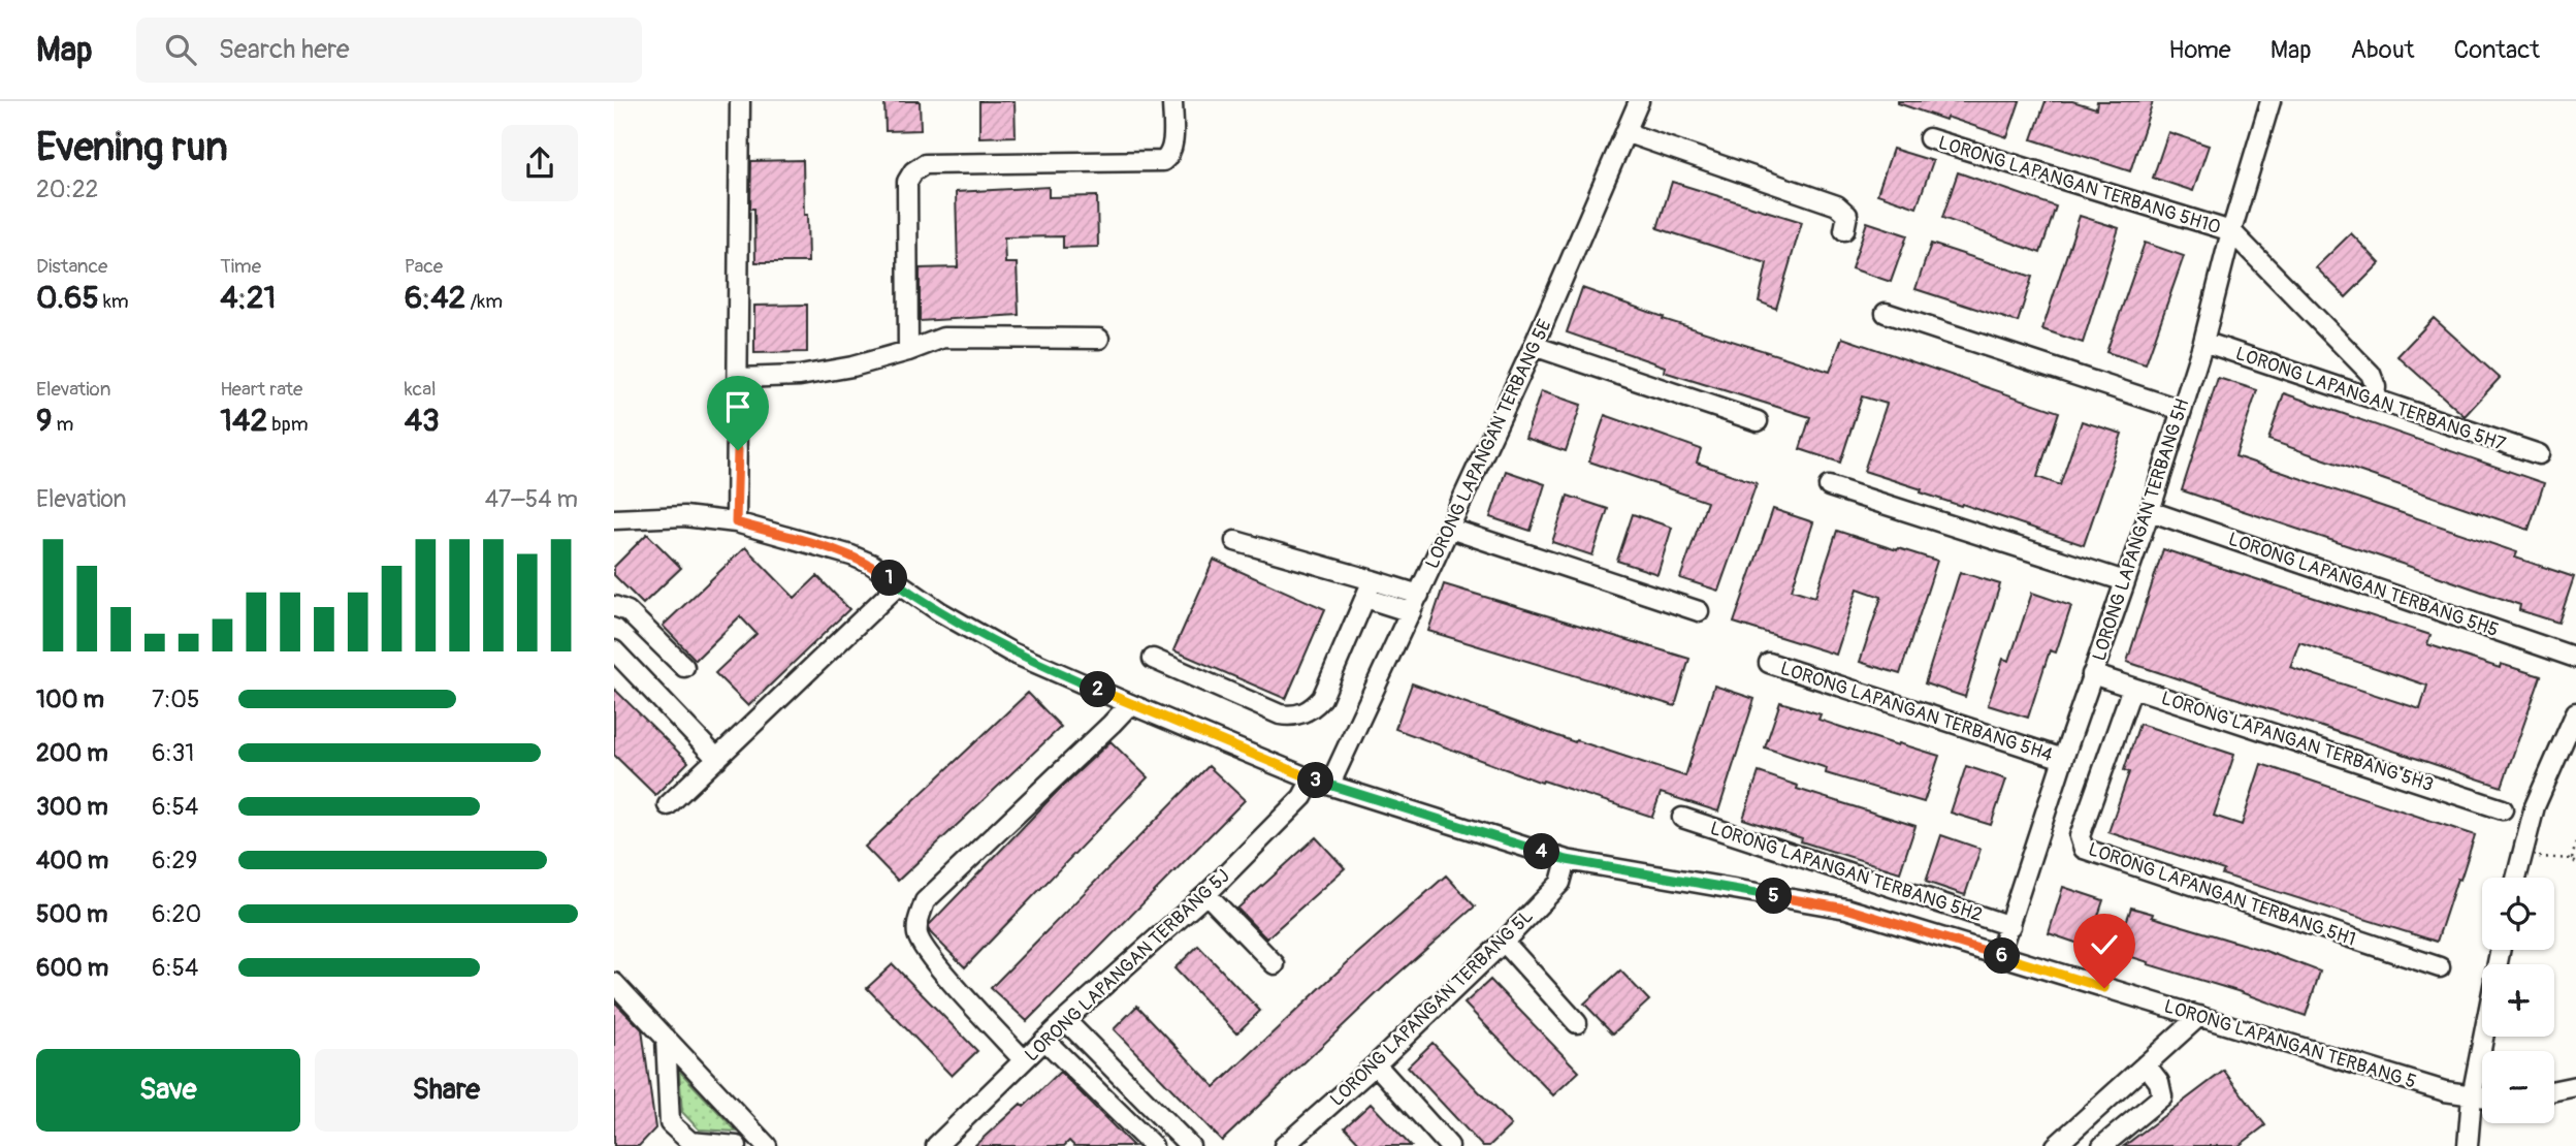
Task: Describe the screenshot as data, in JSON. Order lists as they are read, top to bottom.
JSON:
{
  "streets": {
    "street": [
      "LORONG LAPANGAN TERBANG 5H10",
      "LORONG LAPANGAN TERBANG 5H7",
      "LORONG LAPANGAN TERBANG 5E",
      "LORONG LAPANGAN TERBANG 5H",
      "LORONG LAPANGAN TERBANG 5H5",
      "LORONG LAPANGAN TERBANG 5H4",
      "LORONG LAPANGAN TERBANG 5H3",
      "LORONG LAPANGAN TERBANG 5H2",
      "LORONG LAPANGAN TERBANG 5H1",
      "LORONG LAPANGAN TERBANG 5J",
      "LORONG LAPANGAN TERBANG 5L",
      "LORONG LAPANGAN TERBANG 5"
    ]
  },
  "crossings": [
    ["LORONG LAPANGAN TERBANG 5H10", "LORONG LAPANGAN TERBANG 5H"],
    ["LORONG LAPANGAN TERBANG 5H7", "LORONG LAPANGAN TERBANG 5H"],
    ["LORONG LAPANGAN TERBANG 5E", "LORONG LAPANGAN TERBANG 5J"],
    ["LORONG LAPANGAN TERBANG 5E", "LORONG LAPANGAN TERBANG 5"],
    ["LORONG LAPANGAN TERBANG 5H", "LORONG LAPANGAN TERBANG 5H5"],
    ["LORONG LAPANGAN TERBANG 5H", "LORONG LAPANGAN TERBANG 5H4"],
    ["LORONG LAPANGAN TERBANG 5H", "LORONG LAPANGAN TERBANG 5H3"],
    ["LORONG LAPANGAN TERBANG 5H", "LORONG LAPANGAN TERBANG 5H2"],
    ["LORONG LAPANGAN TERBANG 5H", "LORONG LAPANGAN TERBANG 5"],
    ["LORONG LAPANGAN TERBANG 5H3", "LORONG LAPANGAN TERBANG 5H1"],
    ["LORONG LAPANGAN TERBANG 5J", "LORONG LAPANGAN TERBANG 5"],
    ["LORONG LAPANGAN TERBANG 5L", "LORONG LAPANGAN TERBANG 5"]
  ],
  "page": {
    "header": "Map",
    "search": "Search here",
    "nav": [
      "Home",
      "Map",
      "About",
      "Contact"
    ],
    "heading": ["Evening run", "20:22"],
    "stats": [
      ["Distance", "0.65 km"],
      ["Time", "4:21"],
      ["Pace", "6:42 /km"],
      ["Elevation", "9 m"],
      ["Heart rate", "142 bpm"],
      ["kcal", "43"]
    ],
    "chart": ["Elevation", "47–54 m"],
    "pins": [
      "1",
      "2",
      "3",
      "4",
      "5",
      "6"
    ],
    "list": [
      {
        "name": "100 m",
        "note": "7:05"
      },
      {
        "name": "200 m",
        "note": "6:31"
      },
      {
        "name": "300 m",
        "note": "6:54"
      },
      {
        "name": "400 m",
        "note": "6:29"
      },
      {
        "name": "500 m",
        "note": "6:20"
      },
      {
        "name": "600 m",
        "note": "6:54"
      }
    ],
    "map_buttons": ["+", "−"],
    "buttons": ["Save", "Share"]
  }
}
